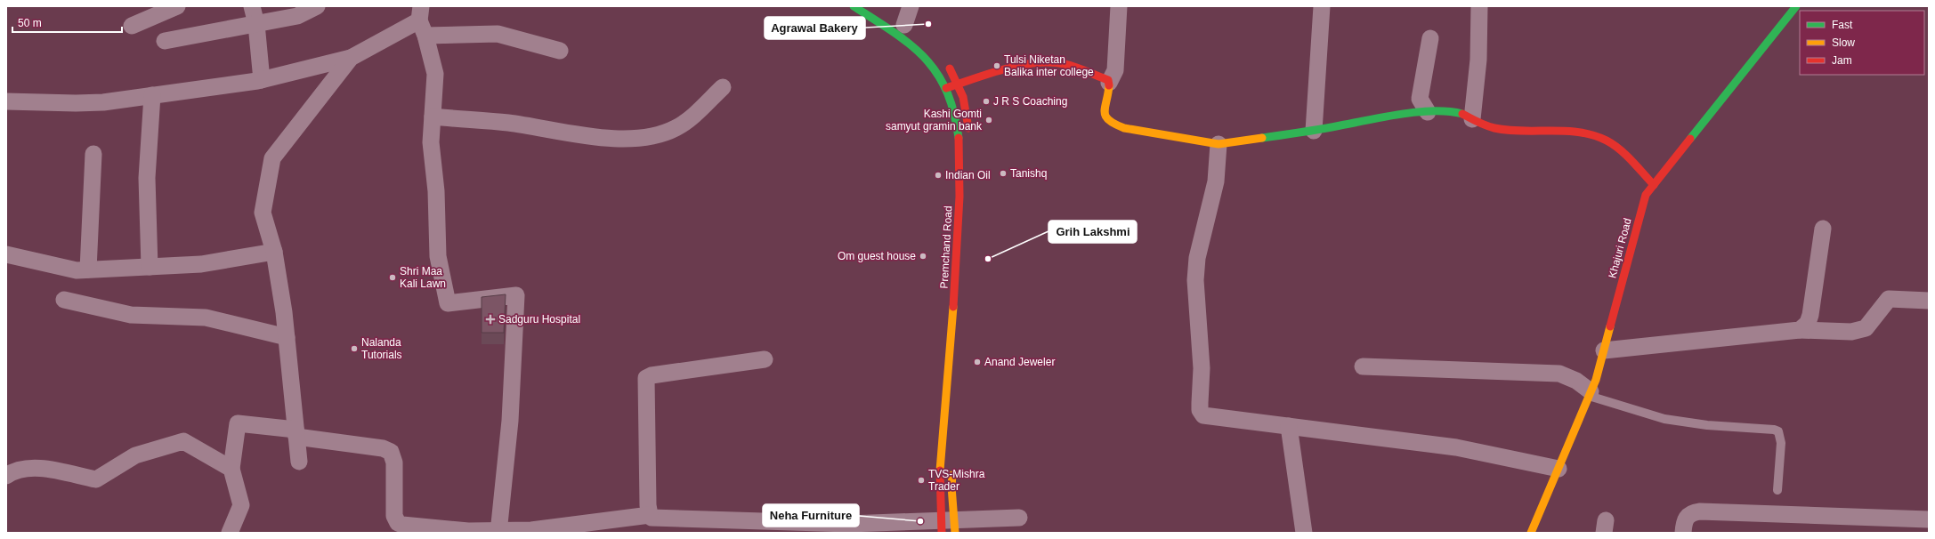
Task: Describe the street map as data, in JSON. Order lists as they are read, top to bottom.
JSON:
{
  "streets": {
    "main road": ["Premchand Road", "Khajuri Road"]
  },
  "places": {
    "other": [
      "Agrawal Bakery",
      "Tulsi Niketan Balika inter college",
      "J R S Coaching",
      "Kashi Gomti samyut gramin bank",
      "Tanishq",
      "Indian Oil",
      "Om guest house",
      "Grih Lakshmi",
      "Shri Maa Kali Lawn",
      "Nalanda Tutorials",
      "Anand Jeweler",
      "TVS-Mishra Trader",
      "Neha Furniture"
    ],
    "health": ["Sadguru Hospital"]
  },
  "legend": ["Fast", "Slow", "Jam"],
  "scale_bar": "50 m"
}
